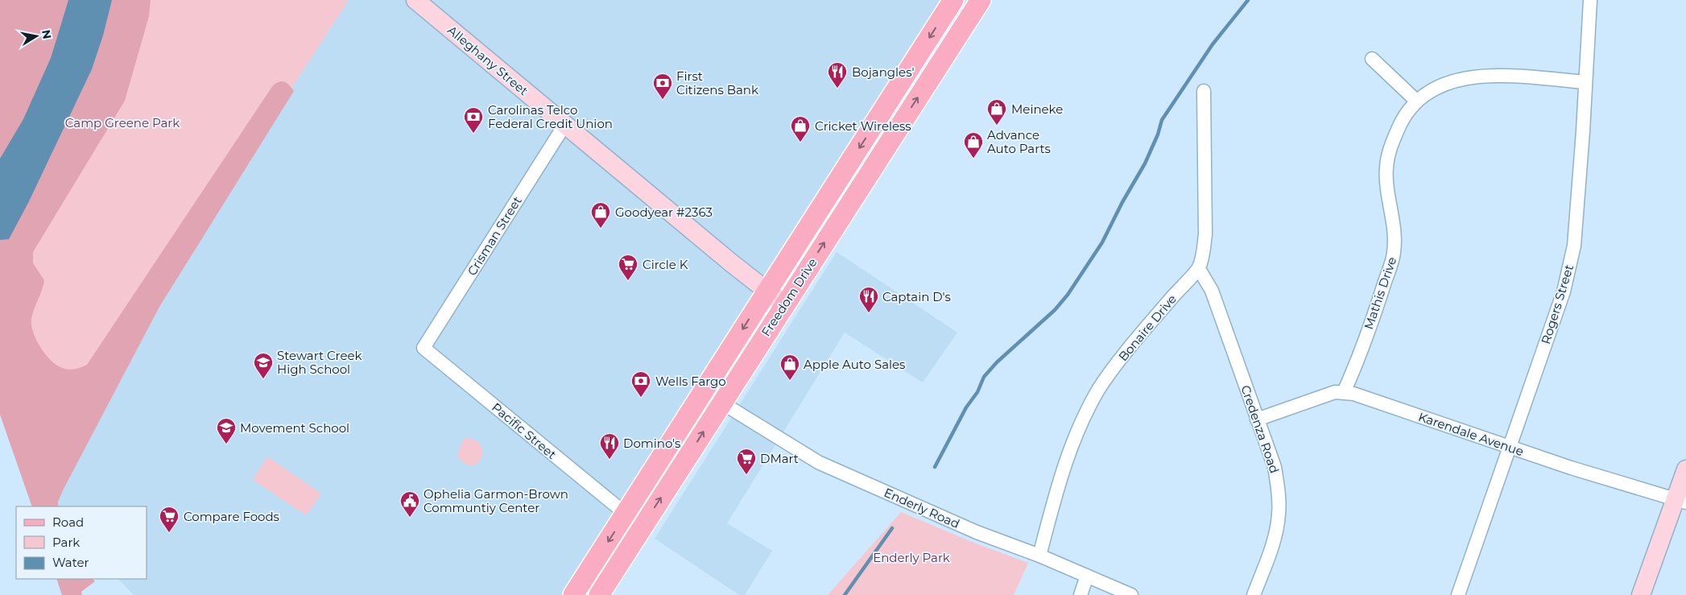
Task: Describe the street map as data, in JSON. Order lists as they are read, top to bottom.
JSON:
{
  "streets": {
    "main road": ["Freedom Drive"],
    "street": [
      "Alleghany Street",
      "Crisman Street",
      "Mathis Drive",
      "Rogers Street",
      "Bonaire Drive",
      "Credenza Road",
      "Pacific Street",
      "Karendale Avenue",
      "Enderly Road"
    ]
  },
  "crossings": [
    ["Alleghany Street", "Crisman Street"],
    ["Alleghany Street", "Freedom Drive"],
    ["Crisman Street", "Pacific Street"],
    ["Mathis Drive", "Rogers Street"],
    ["Mathis Drive", "Karendale Avenue"],
    ["Freedom Drive", "Pacific Street"],
    ["Freedom Drive", "Enderly Road"],
    ["Rogers Street", "Karendale Avenue"],
    ["Bonaire Drive", "Credenza Road"],
    ["Bonaire Drive", "Enderly Road"],
    ["Credenza Road", "Karendale Avenue"]
  ],
  "parks": ["Camp Greene Park", "Enderly Park"],
  "places": {
    "restaurant": ["Bojangles'", "Captain D's", "Domino's"],
    "bank": ["First Citizens Bank", "Carolinas Telco Federal Credit Union", "Wells Fargo"],
    "shop": [
      "Meineke",
      "Cricket Wireless",
      "Advance Auto Parts",
      "Goodyear #2363",
      "Apple Auto Sales"
    ],
    "supermarket": ["Circle K", "DMart", "Compare Foods"],
    "school or university": ["Stewart Creek High School", "Movement School"],
    "public building": ["Ophelia Garmon-Brown Communtiy Center"]
  },
  "legend": ["Road", "Park", "Water"],
  "north": "right"
}
